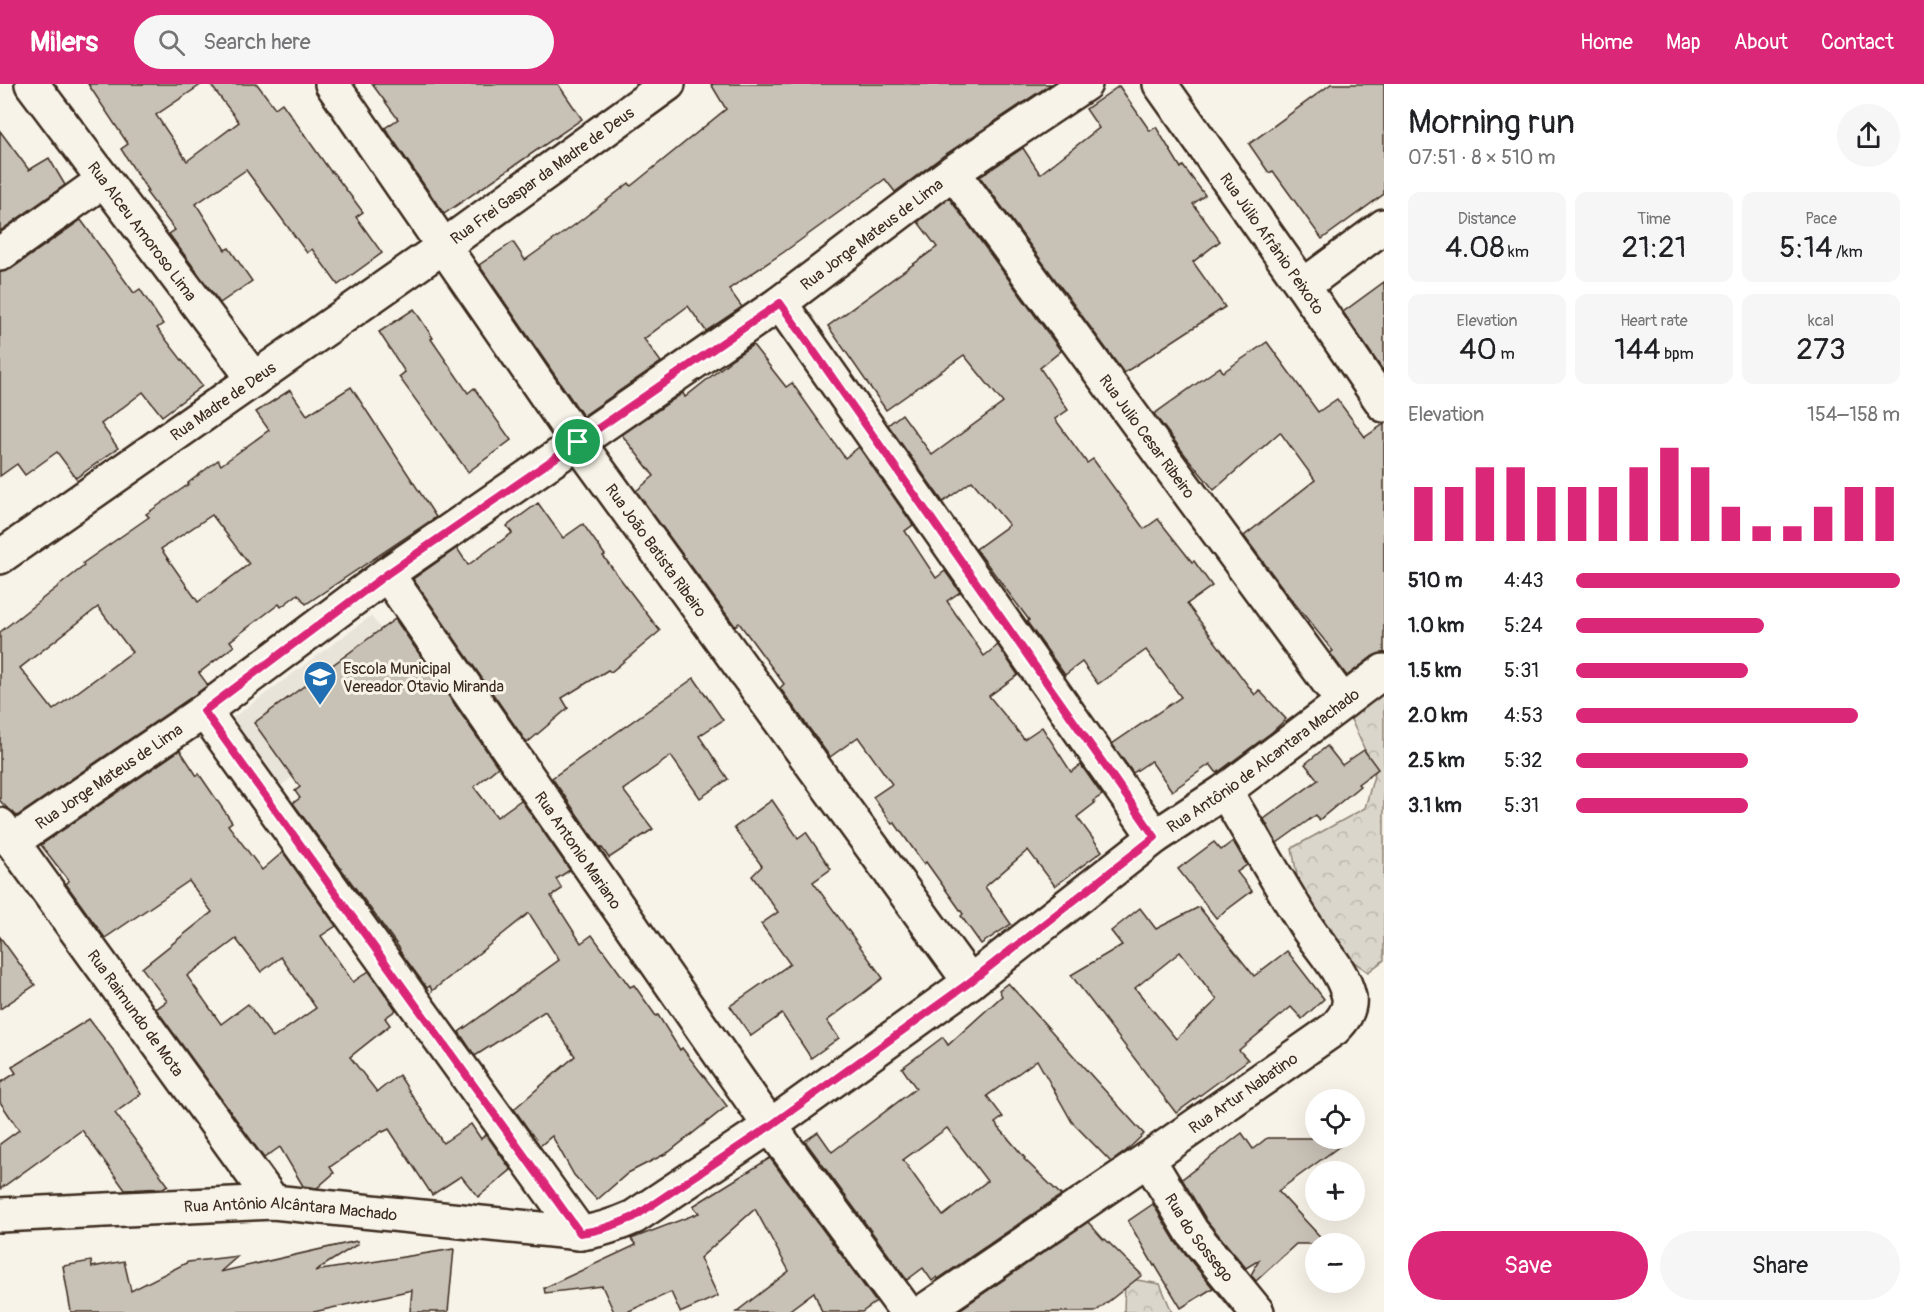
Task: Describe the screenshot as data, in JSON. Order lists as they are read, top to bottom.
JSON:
{
  "streets": {
    "street": [
      "Rua Frei Gaspar da Madre de Deus",
      "Rua Alceu Amoroso Lima",
      "Rua Jorge Mateus de Lima",
      "Rua Júlio Afrânio Peixoto",
      "Rua Madre de Deus",
      "Rua Julio Cesar Ribeiro",
      "Rua João Batista Ribeiro",
      "Rua Antônio de Alcantara Machado",
      "Rua Antonio Mariano",
      "Rua Raimundo de Mota",
      "Rua Artur Nabatino",
      "Rua Antônio Alcântara Machado",
      "Rua do Sossego"
    ]
  },
  "crossings": [
    ["Rua Frei Gaspar da Madre de Deus", "Rua Madre de Deus"],
    ["Rua Frei Gaspar da Madre de Deus", "Rua João Batista Ribeiro"],
    ["Rua Alceu Amoroso Lima", "Rua Madre de Deus"],
    ["Rua Jorge Mateus de Lima", "Rua Julio Cesar Ribeiro"],
    ["Rua Jorge Mateus de Lima", "Rua João Batista Ribeiro"],
    ["Rua Jorge Mateus de Lima", "Rua Antonio Mariano"],
    ["Rua Jorge Mateus de Lima", "Rua Raimundo de Mota"],
    ["Rua Madre de Deus", "Rua João Batista Ribeiro"],
    ["Rua Julio Cesar Ribeiro", "Rua Antônio de Alcantara Machado"],
    ["Rua João Batista Ribeiro", "Rua Antônio de Alcantara Machado"],
    ["Rua Antônio de Alcantara Machado", "Rua Antonio Mariano"],
    ["Rua Antônio de Alcantara Machado", "Rua Artur Nabatino"],
    ["Rua Antônio de Alcantara Machado", "Rua Antônio Alcântara Machado"],
    ["Rua Raimundo de Mota", "Rua Antônio Alcântara Machado"],
    ["Rua Artur Nabatino", "Rua do Sossego"]
  ],
  "places": {
    "school or university": ["Escola Municipal Vereador Otavio Miranda"]
  },
  "page": {
    "header": "Milers",
    "search": "Search here",
    "nav": [
      "Home",
      "Map",
      "About",
      "Contact"
    ],
    "heading": ["Morning run", "07:51 · 8 × 510 m"],
    "stats": [
      ["Distance", "4.08 km"],
      ["Time", "21:21"],
      ["Pace", "5:14 /km"],
      ["Elevation", "40 m"],
      ["Heart rate", "144 bpm"],
      ["kcal", "273"]
    ],
    "chart": ["Elevation", "154–158 m"],
    "list": [
      {
        "name": "510 m",
        "note": "4:43"
      },
      {
        "name": "1.0 km",
        "note": "5:24"
      },
      {
        "name": "1.5 km",
        "note": "5:31"
      },
      {
        "name": "2.0 km",
        "note": "4:53"
      },
      {
        "name": "2.5 km",
        "note": "5:32"
      },
      {
        "name": "3.1 km",
        "note": "5:31"
      }
    ],
    "map_buttons": ["+", "−"],
    "buttons": ["Save", "Share"]
  }
}
